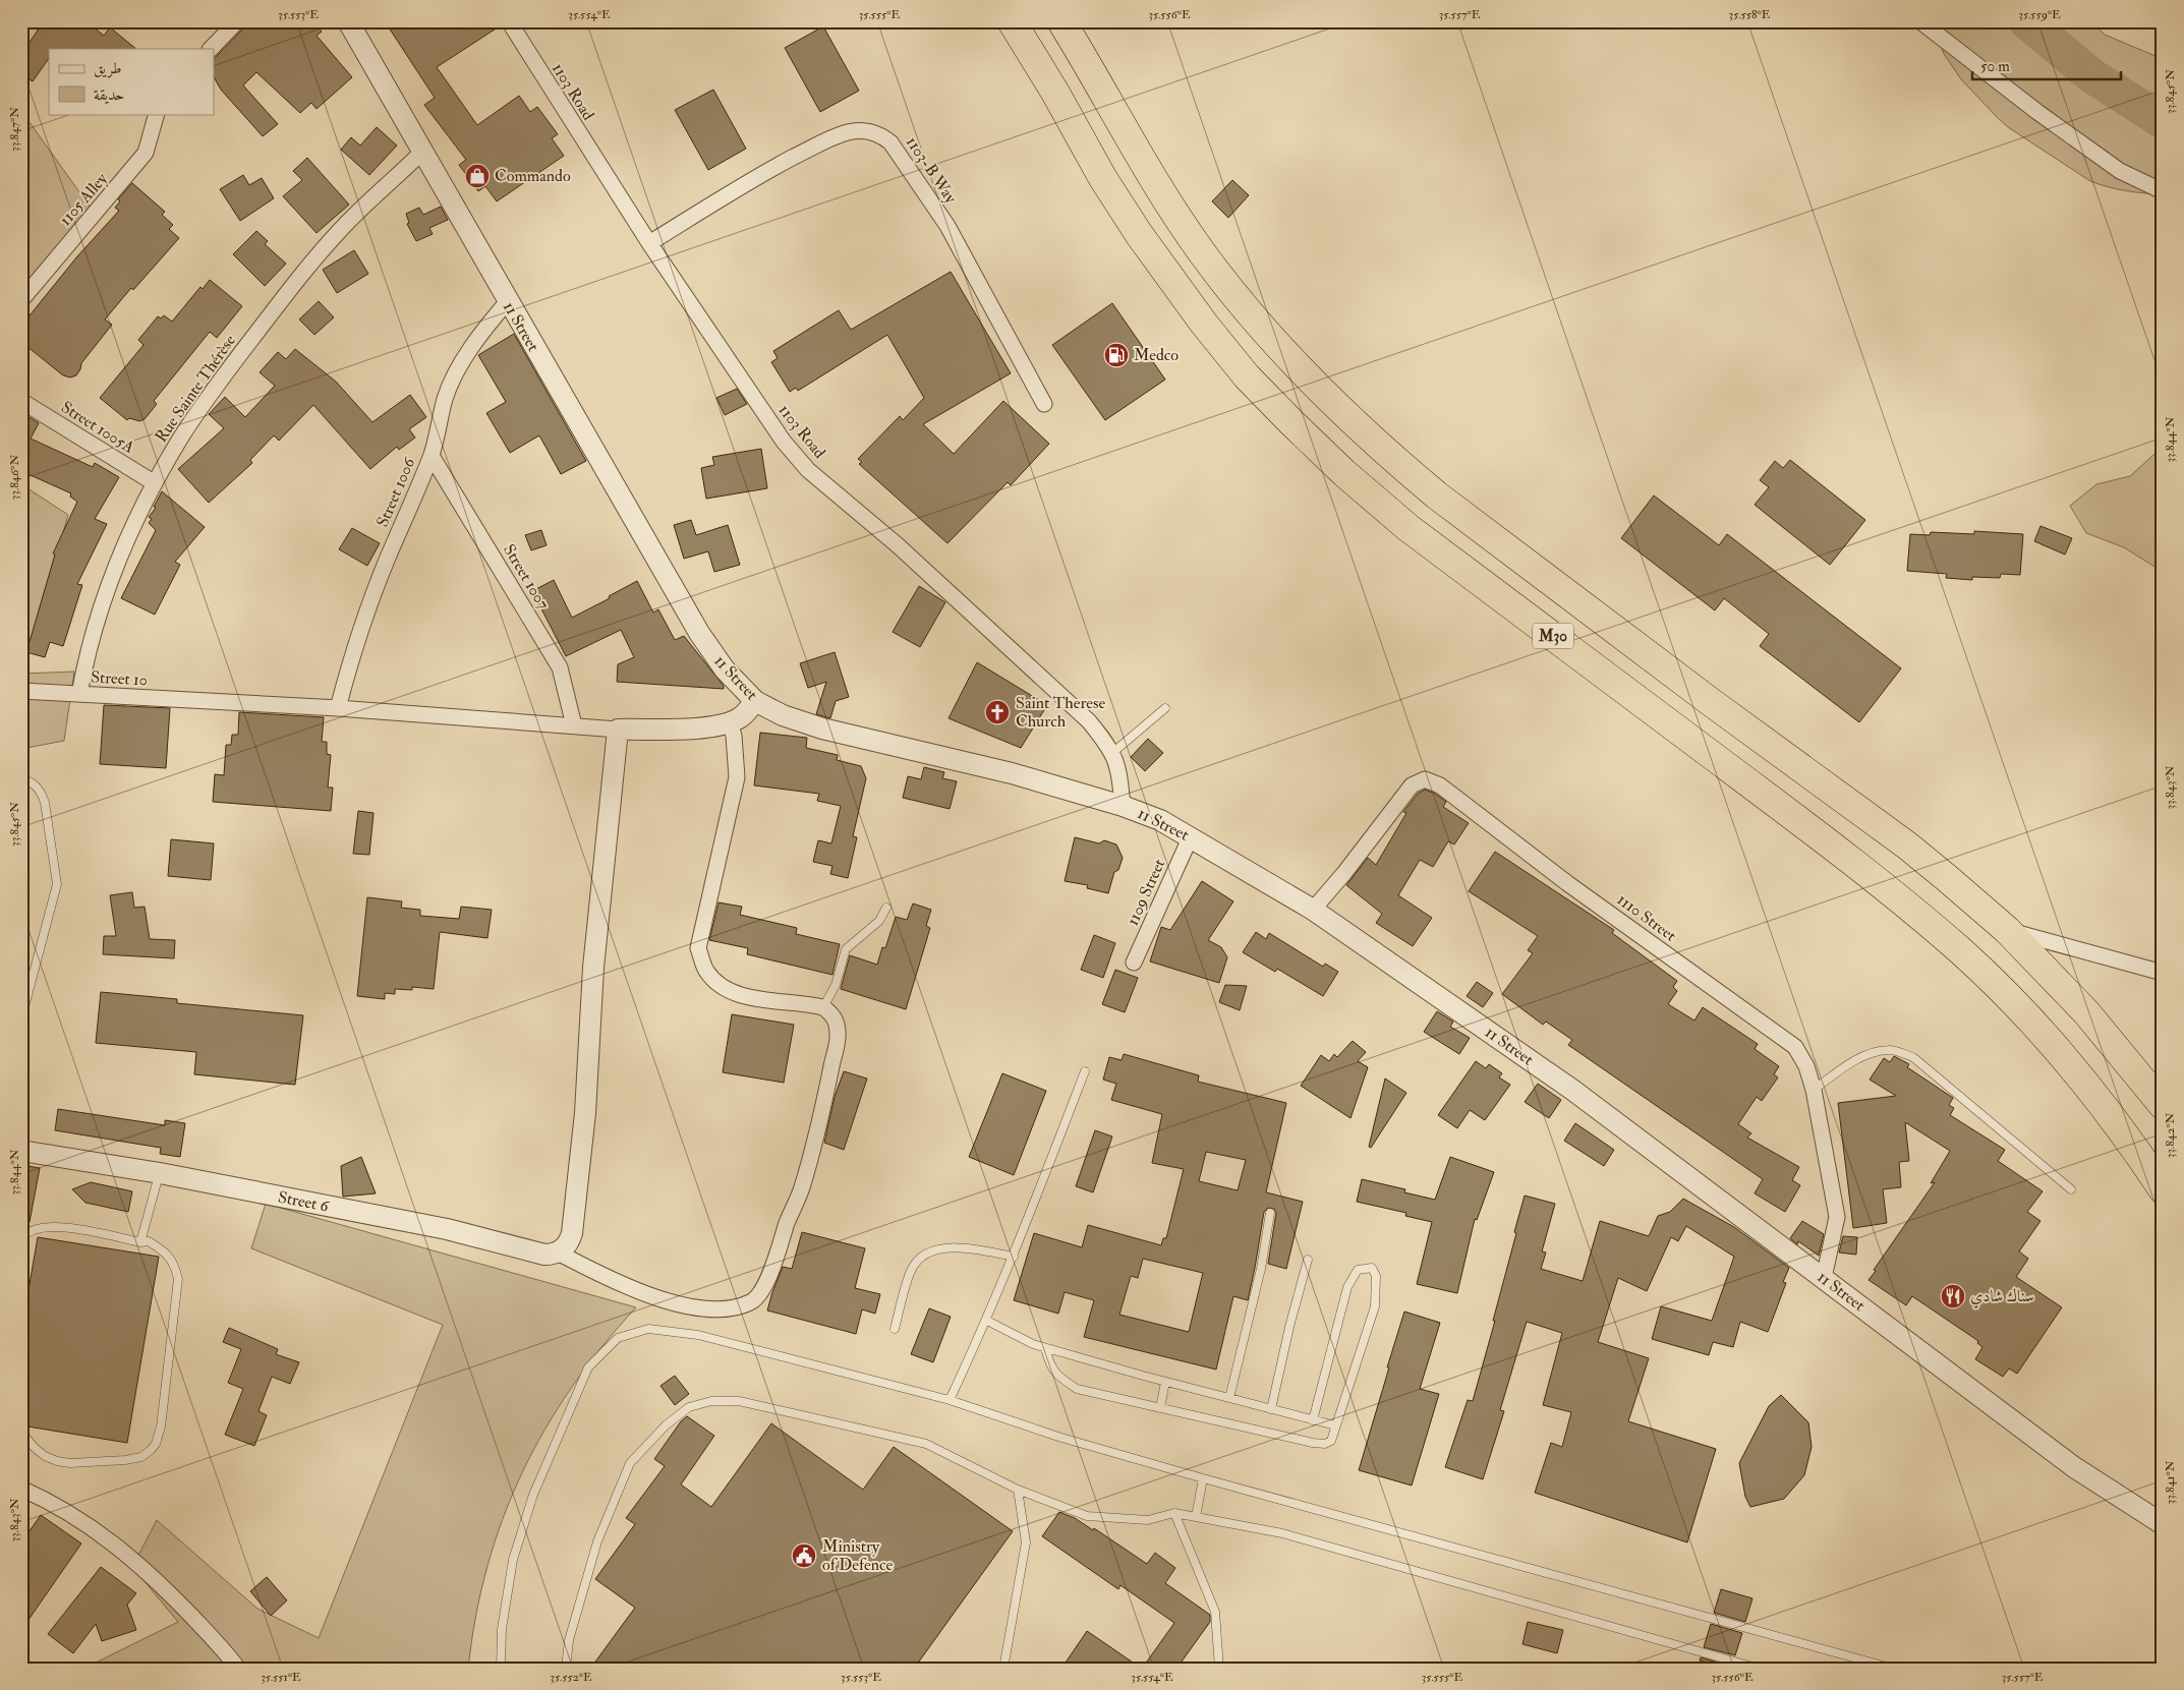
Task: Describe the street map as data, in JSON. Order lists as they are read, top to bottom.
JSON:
{
  "streets": {
    "highway": ["M30"],
    "street": [
      "1103 Road",
      "1103-B Way",
      "1105 Alley",
      "11 Street",
      "Rue Sainte Thérèse",
      "Street 1005A",
      "Street 1006",
      "Street 1007",
      "Street 10",
      "1109 Street",
      "1110 Street",
      "Street 6"
    ]
  },
  "crossings": [
    ["1103 Road", "1103-B Way"],
    ["1103 Road", "11 Street"],
    ["11 Street", "Rue Sainte Thérèse"],
    ["11 Street", "Street 1006"],
    ["11 Street", "1109 Street"],
    ["11 Street", "1110 Street"],
    ["Rue Sainte Thérèse", "Street 1005A"],
    ["Rue Sainte Thérèse", "Street 10"],
    ["Street 1006", "Street 1007"],
    ["Street 1006", "Street 10"],
    ["Street 1007", "Street 10"]
  ],
  "places": {
    "shop": ["Commando"],
    "fuel station": ["Medco"],
    "church": ["Saint Therese Church"],
    "restaurant": ["سناك شادي"],
    "public building": ["Ministry of Defence"]
  },
  "legend": ["طريق", "حديقة"],
  "scale_bar": "50 m",
  "coordinates": [
    "35.553°E",
    "35.554°E",
    "35.555°E",
    "35.556°E",
    "35.557°E",
    "35.558°E",
    "35.559°E",
    "33.845°N",
    "33.847°N",
    "33.844°N",
    "33.846°N",
    "33.843°N",
    "33.842°N",
    "33.841°N",
    "35.551°E",
    "35.552°E"
  ]
}
